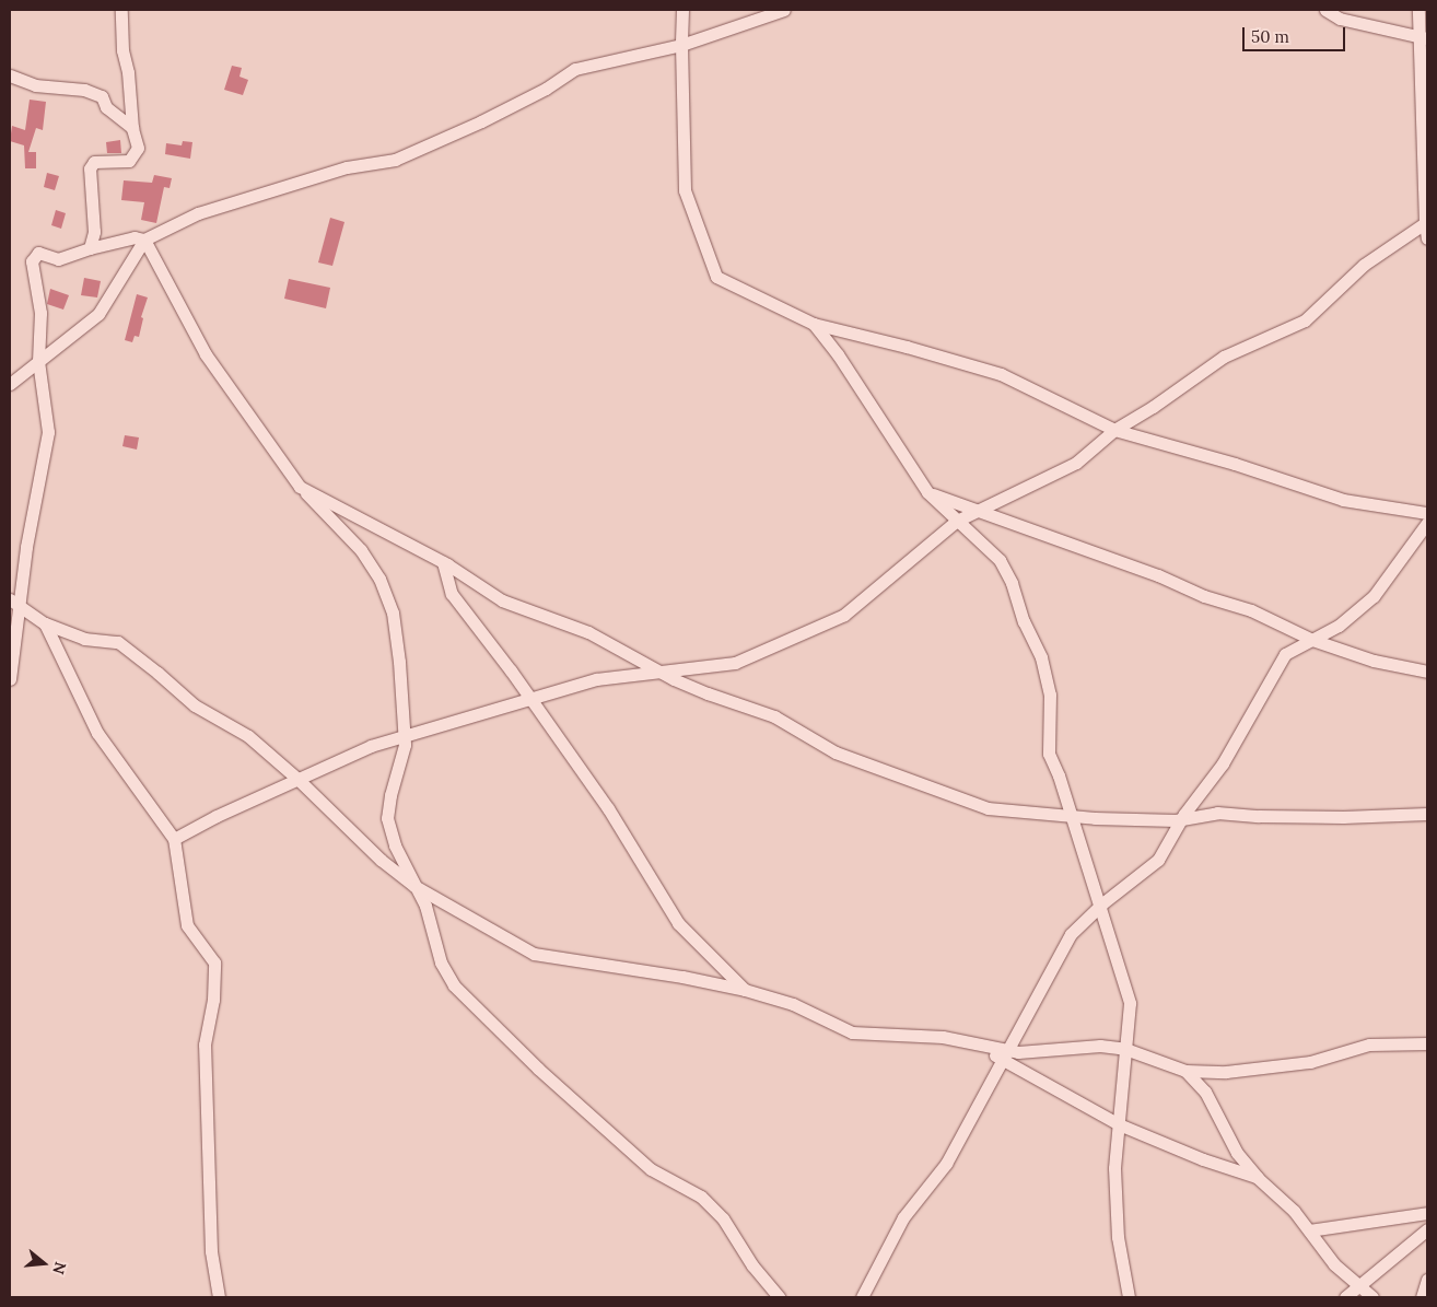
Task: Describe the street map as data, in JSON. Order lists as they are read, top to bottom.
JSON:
{
  "scale_bar": "50 m",
  "north": "right"
}
